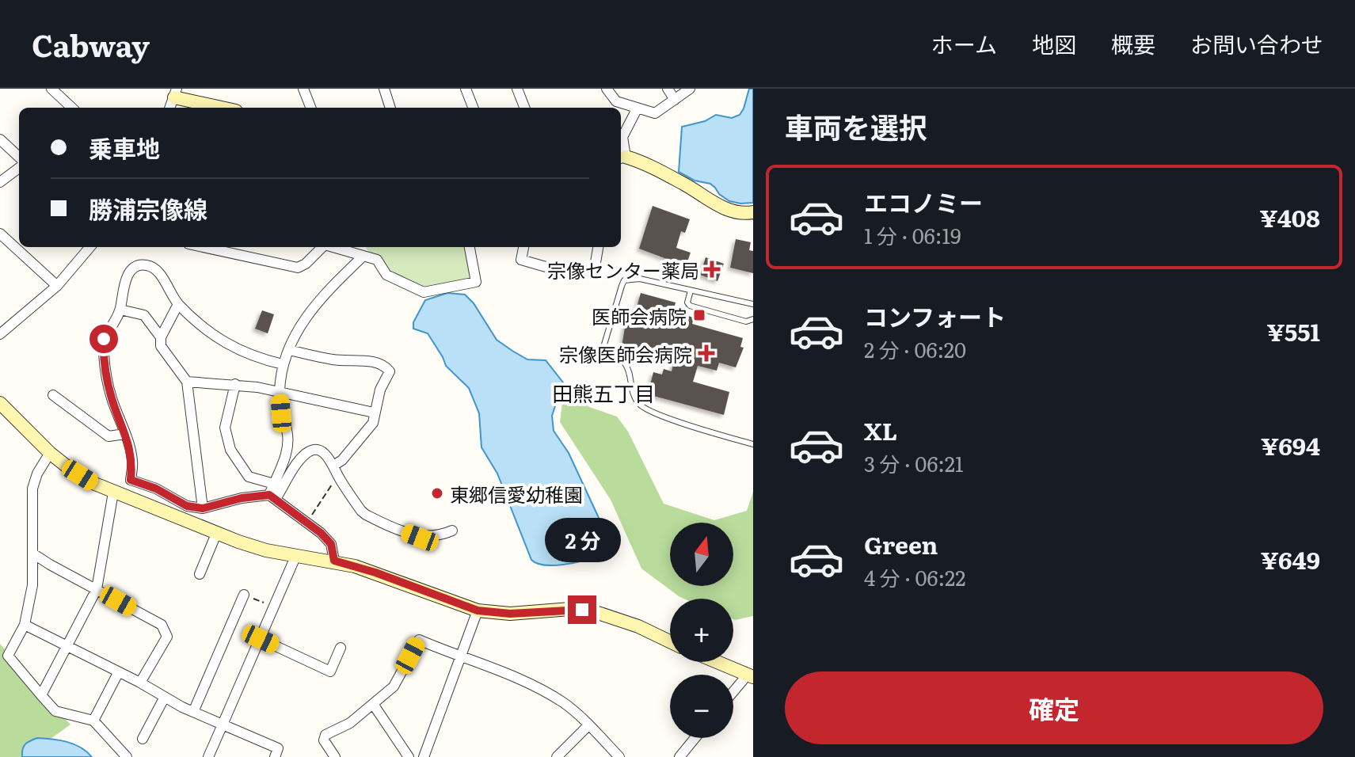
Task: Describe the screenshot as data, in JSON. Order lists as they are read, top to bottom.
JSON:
{
  "districts": ["田熊五丁目"],
  "places": {
    "health": ["宗像センター薬局", "宗像医師会病院"],
    "transit": ["医師会病院"],
    "other": ["東郷信愛幼稚園"]
  },
  "north": "top",
  "page": {
    "header": "Cabway",
    "nav": [
      "ホーム",
      "地図",
      "概要",
      "お問い合わせ"
    ],
    "heading": "車両を選択",
    "banner": ["乗車地", "勝浦宗像線"],
    "list": [
      {
        "name": "エコノミー",
        "note": "1 分 · 06:19",
        "value": "¥408"
      },
      {
        "name": "コンフォート",
        "note": "2 分 · 06:20",
        "value": "¥551"
      },
      {
        "name": "XL",
        "note": "3 分 · 06:21",
        "value": "¥694"
      },
      {
        "name": "Green",
        "note": "4 分 · 06:22",
        "value": "¥649"
      }
    ],
    "bubble": "2 分",
    "map_buttons": ["+", "−"],
    "buttons": "確定"
  }
}
